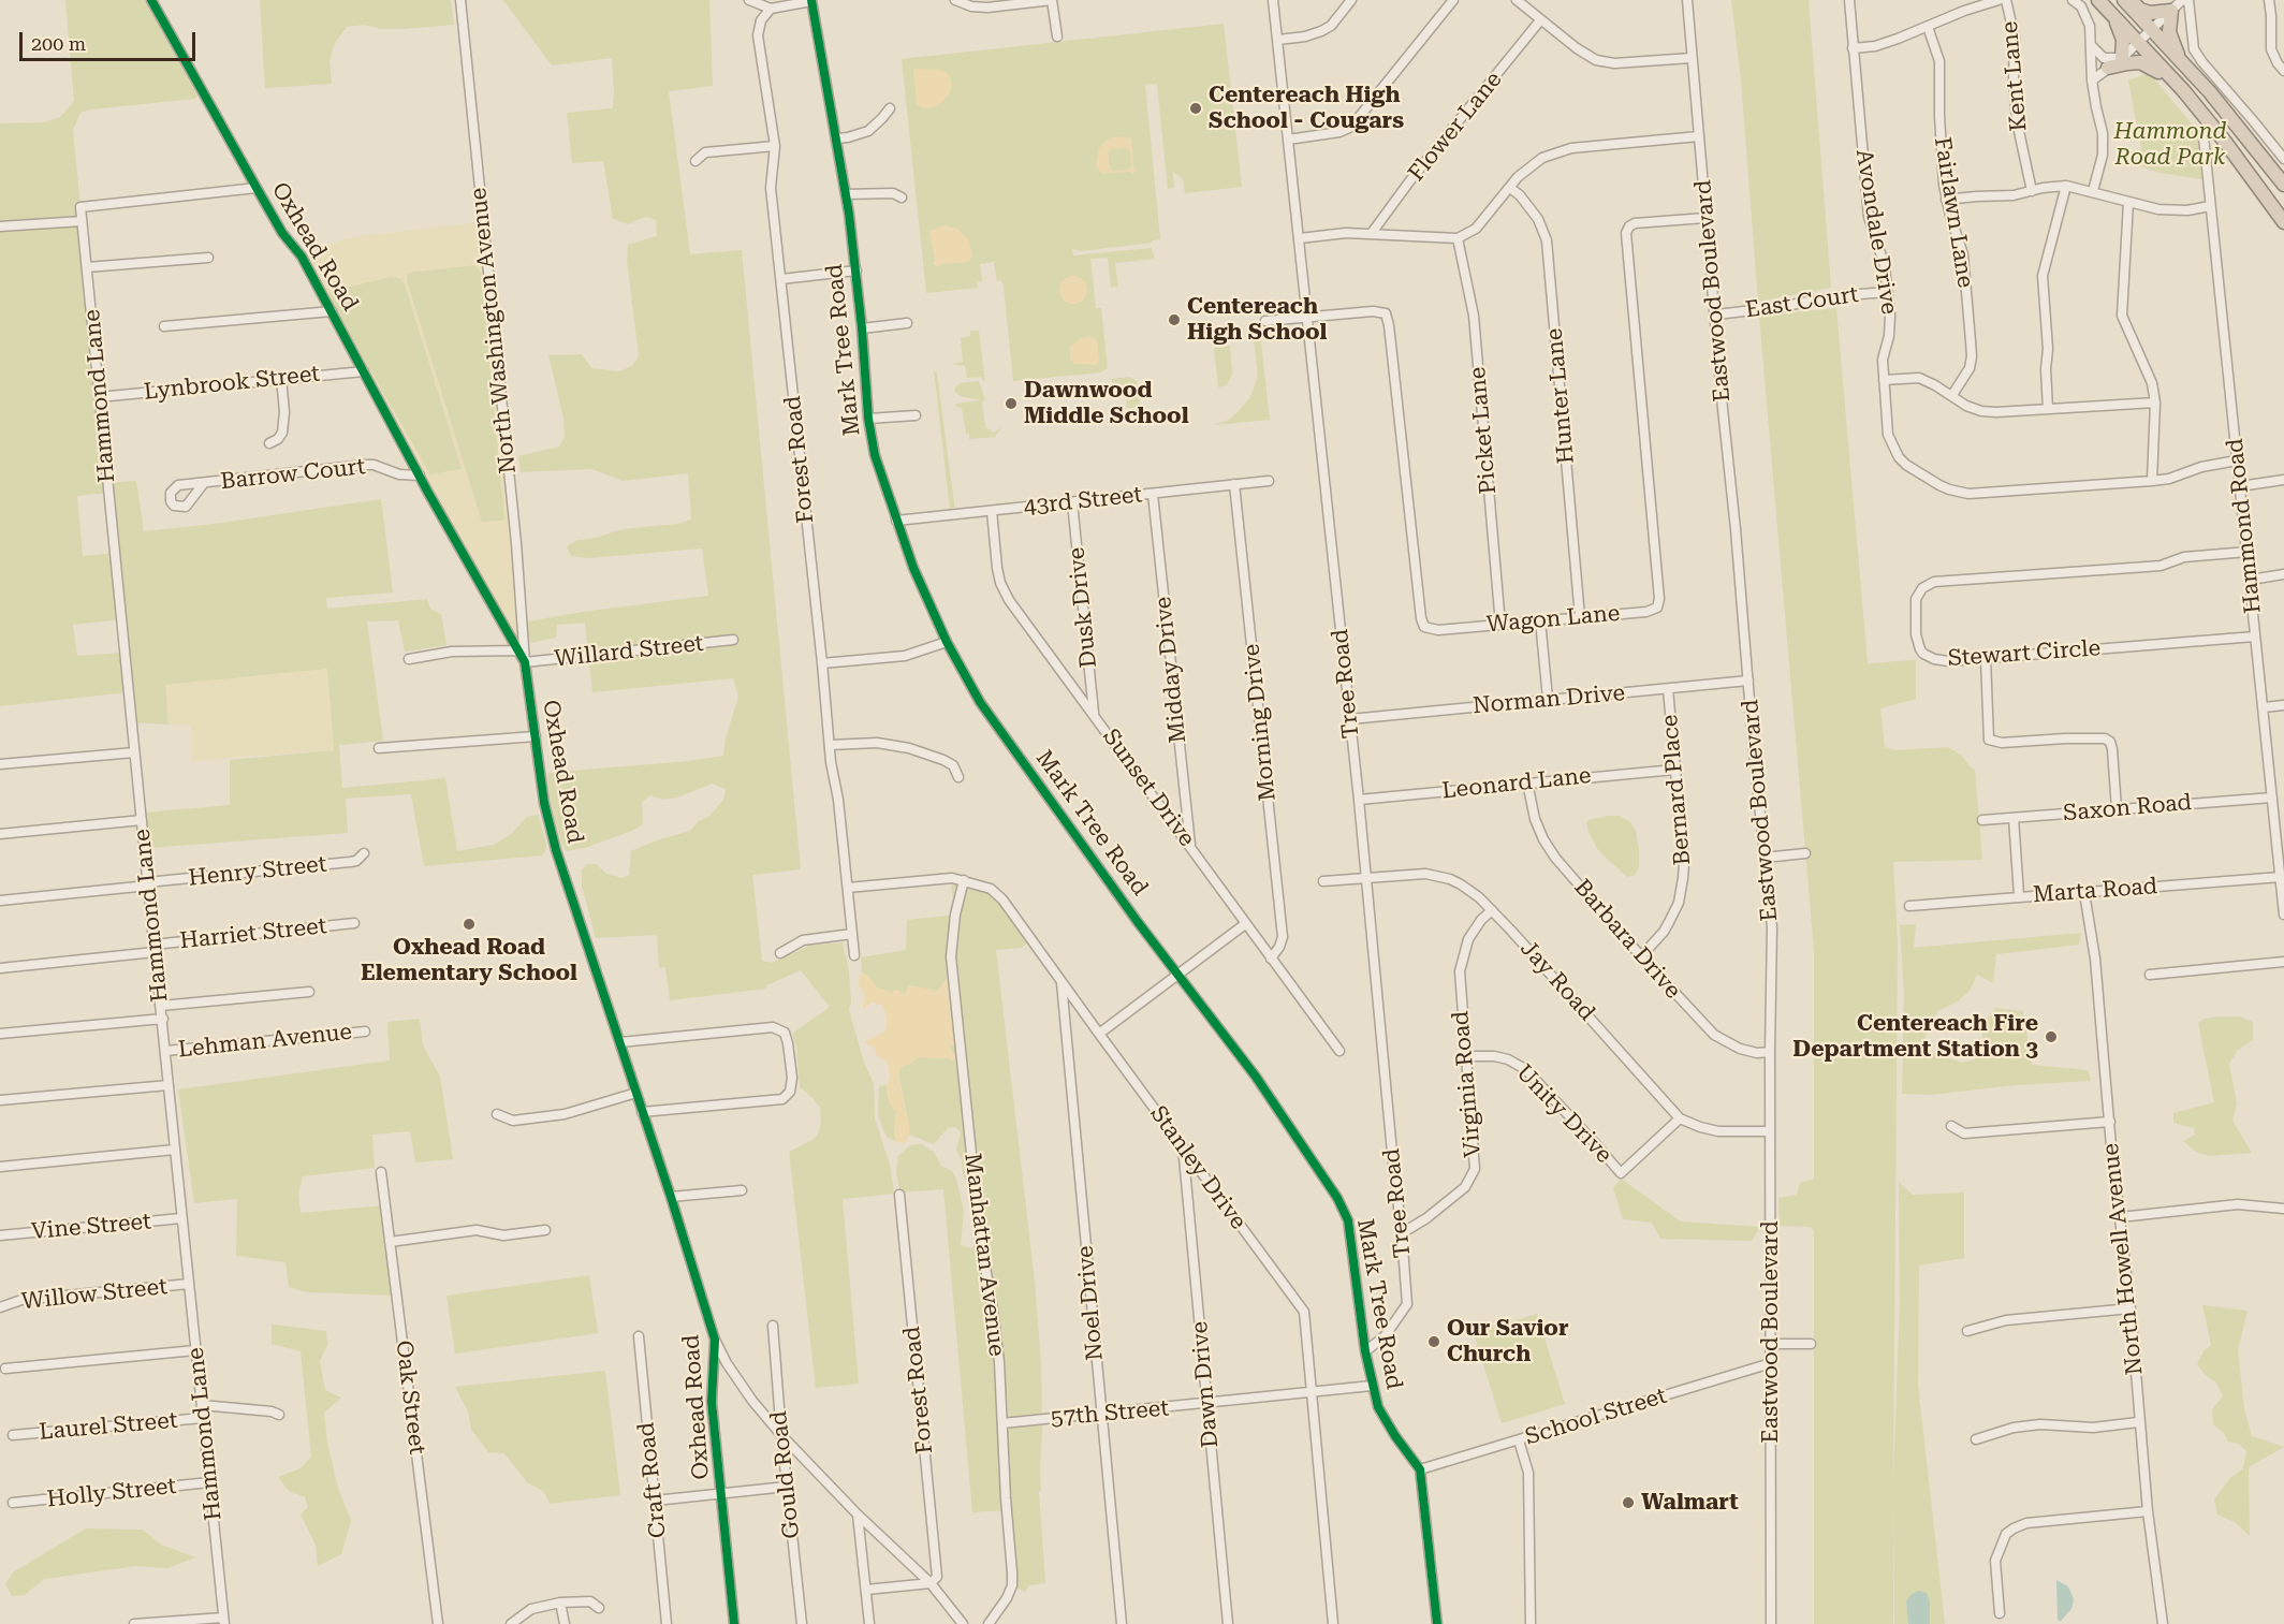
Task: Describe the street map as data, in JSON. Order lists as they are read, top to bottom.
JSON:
{
  "streets": {
    "street": [
      "Kent Lane",
      "Flower Lane",
      "Fairlawn Lane",
      "Avondale Drive",
      "Oxhead Road",
      "Eastwood Boulevard",
      "East Court",
      "North Washington Avenue",
      "Mark Tree Road",
      "Lynbrook Street",
      "Hammond Lane",
      "Hunter Lane",
      "Picket Lane",
      "Forest Road",
      "Barrow Court",
      "43rd Street",
      "Hammond Road",
      "Dusk Drive",
      "Wagon Lane",
      "Willard Street",
      "Stewart Circle",
      "Midday Drive",
      "Tree Road",
      "Norman Drive",
      "Morning Drive",
      "Leonard Lane",
      "Sunset Drive",
      "Bernard Place",
      "Saxon Road",
      "Henry Street",
      "Marta Road",
      "Harriet Street",
      "Barbara Drive",
      "Jay Road",
      "Lehman Avenue",
      "Virginia Road",
      "Unity Drive",
      "Stanley Drive",
      "Vine Street",
      "Manhattan Avenue",
      "North Howell Avenue",
      "Willow Street",
      "Noel Drive",
      "Dawn Drive",
      "Oak Street",
      "57th Street",
      "School Street",
      "Laurel Street",
      "Gould Road",
      "Craft Road",
      "Holly Street"
    ]
  },
  "crossings": [
    ["Avondale Drive", "East Court"],
    ["Avondale Drive", "Hammond Road"],
    ["Oxhead Road", "North Washington Avenue"],
    ["Oxhead Road", "Lynbrook Street"],
    ["Oxhead Road", "Hammond Lane"],
    ["Oxhead Road", "Barrow Court"],
    ["Oxhead Road", "Willard Street"],
    ["Eastwood Boulevard", "East Court"],
    ["Eastwood Boulevard", "Wagon Lane"],
    ["Eastwood Boulevard", "Norman Drive"],
    ["Eastwood Boulevard", "Barbara Drive"],
    ["Eastwood Boulevard", "Jay Road"],
    ["Eastwood Boulevard", "School Street"],
    ["North Washington Avenue", "Willard Street"],
    ["Mark Tree Road", "43rd Street"],
    ["Mark Tree Road", "Tree Road"],
    ["Mark Tree Road", "57th Street"],
    ["Mark Tree Road", "School Street"],
    ["Lynbrook Street", "Hammond Lane"],
    ["Lynbrook Street", "Barrow Court"],
    ["Hammond Lane", "Henry Street"],
    ["Hammond Lane", "Harriet Street"],
    ["Hammond Lane", "Lehman Avenue"],
    ["Hammond Lane", "Vine Street"],
    ["Hammond Lane", "Willow Street"],
    ["Hammond Lane", "Laurel Street"],
    ["Hammond Lane", "Holly Street"],
    ["Hunter Lane", "Wagon Lane"],
    ["Picket Lane", "Wagon Lane"],
    ["Forest Road", "Stanley Drive"],
    ["43rd Street", "Dusk Drive"],
    ["43rd Street", "Midday Drive"],
    ["43rd Street", "Morning Drive"],
    ["43rd Street", "Sunset Drive"],
    ["Hammond Road", "Stewart Circle"],
    ["Hammond Road", "Saxon Road"],
    ["Hammond Road", "Marta Road"],
    ["Dusk Drive", "Sunset Drive"],
    ["Wagon Lane", "Tree Road"],
    ["Midday Drive", "Sunset Drive"],
    ["Tree Road", "Norman Drive"],
    ["Tree Road", "Leonard Lane"],
    ["Tree Road", "Jay Road"],
    ["Tree Road", "Virginia Road"],
    ["Norman Drive", "Bernard Place"],
    ["Morning Drive", "Sunset Drive"],
    ["Leonard Lane", "Bernard Place"],
    ["Leonard Lane", "Barbara Drive"],
    ["Bernard Place", "Barbara Drive"],
    ["Marta Road", "North Howell Avenue"],
    ["Jay Road", "Virginia Road"],
    ["Jay Road", "Unity Drive"],
    ["Virginia Road", "Unity Drive"],
    ["Stanley Drive", "Manhattan Avenue"],
    ["Stanley Drive", "Noel Drive"],
    ["Stanley Drive", "Dawn Drive"],
    ["Stanley Drive", "57th Street"],
    ["Manhattan Avenue", "57th Street"],
    ["Noel Drive", "57th Street"],
    ["Dawn Drive", "57th Street"]
  ],
  "parks": ["Hammond Road Park"],
  "places": [
    "Centereach High School - Cougars",
    "Centereach High School",
    "Dawnwood Middle School",
    "Oxhead Road Elementary School",
    "Centereach Fire Department Station 3",
    "Our Savior Church",
    "Walmart"
  ],
  "scale_bar": "200 m"
}
